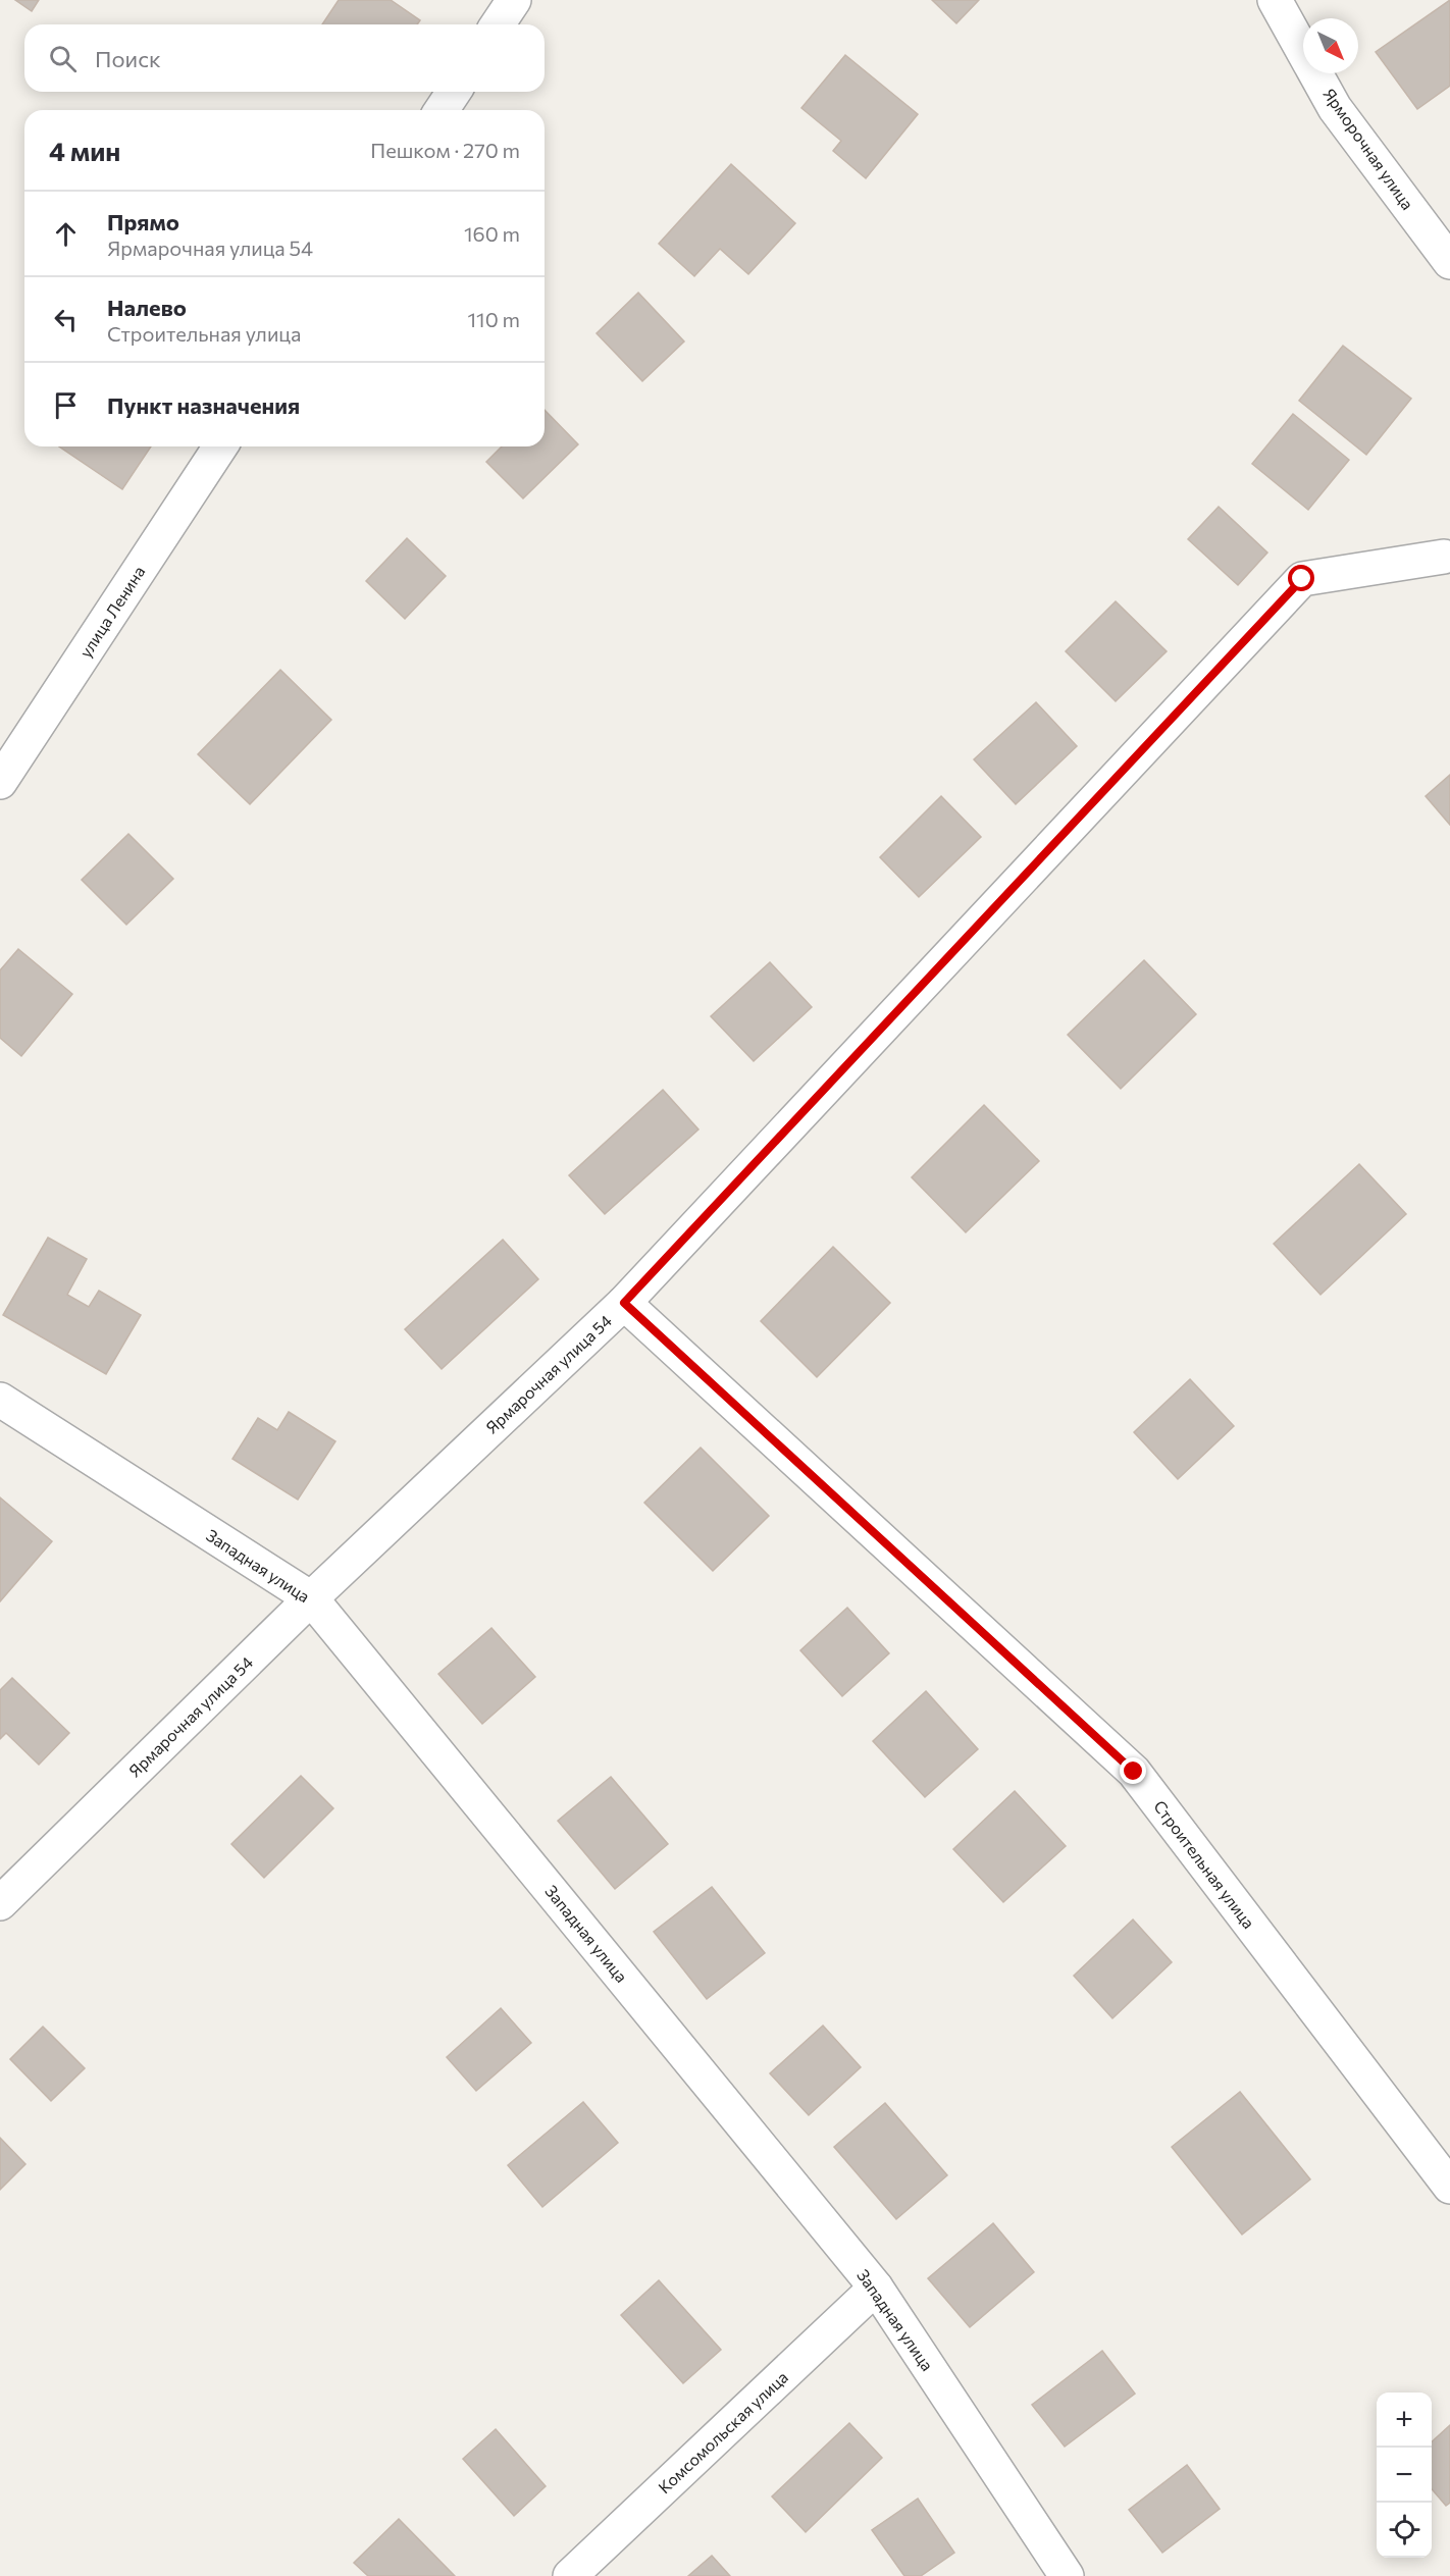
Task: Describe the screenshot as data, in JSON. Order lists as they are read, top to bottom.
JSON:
{
  "streets": {
    "street": [
      "Ярморочная улица",
      "улица Ленина",
      "Ярмарочная улица 54",
      "Западная улица",
      "Строительная улица",
      "Комсомольская улица"
    ]
  },
  "crossings": [
    ["Ярмарочная улица 54", "Западная улица"],
    ["Ярмарочная улица 54", "Строительная улица"],
    ["Западная улица", "Комсомольская улица"]
  ],
  "north": "bottom right",
  "page": {
    "search": "Поиск",
    "heading": ["4 мин", "Пешком · 270 m"],
    "list": [
      ["Прямо", "Ярмарочная улица 54", "160 m"],
      ["Налево", "Строительная улица", "110 m"],
      "Пункт назначения"
    ],
    "map_buttons": ["+", "−"]
  }
}
